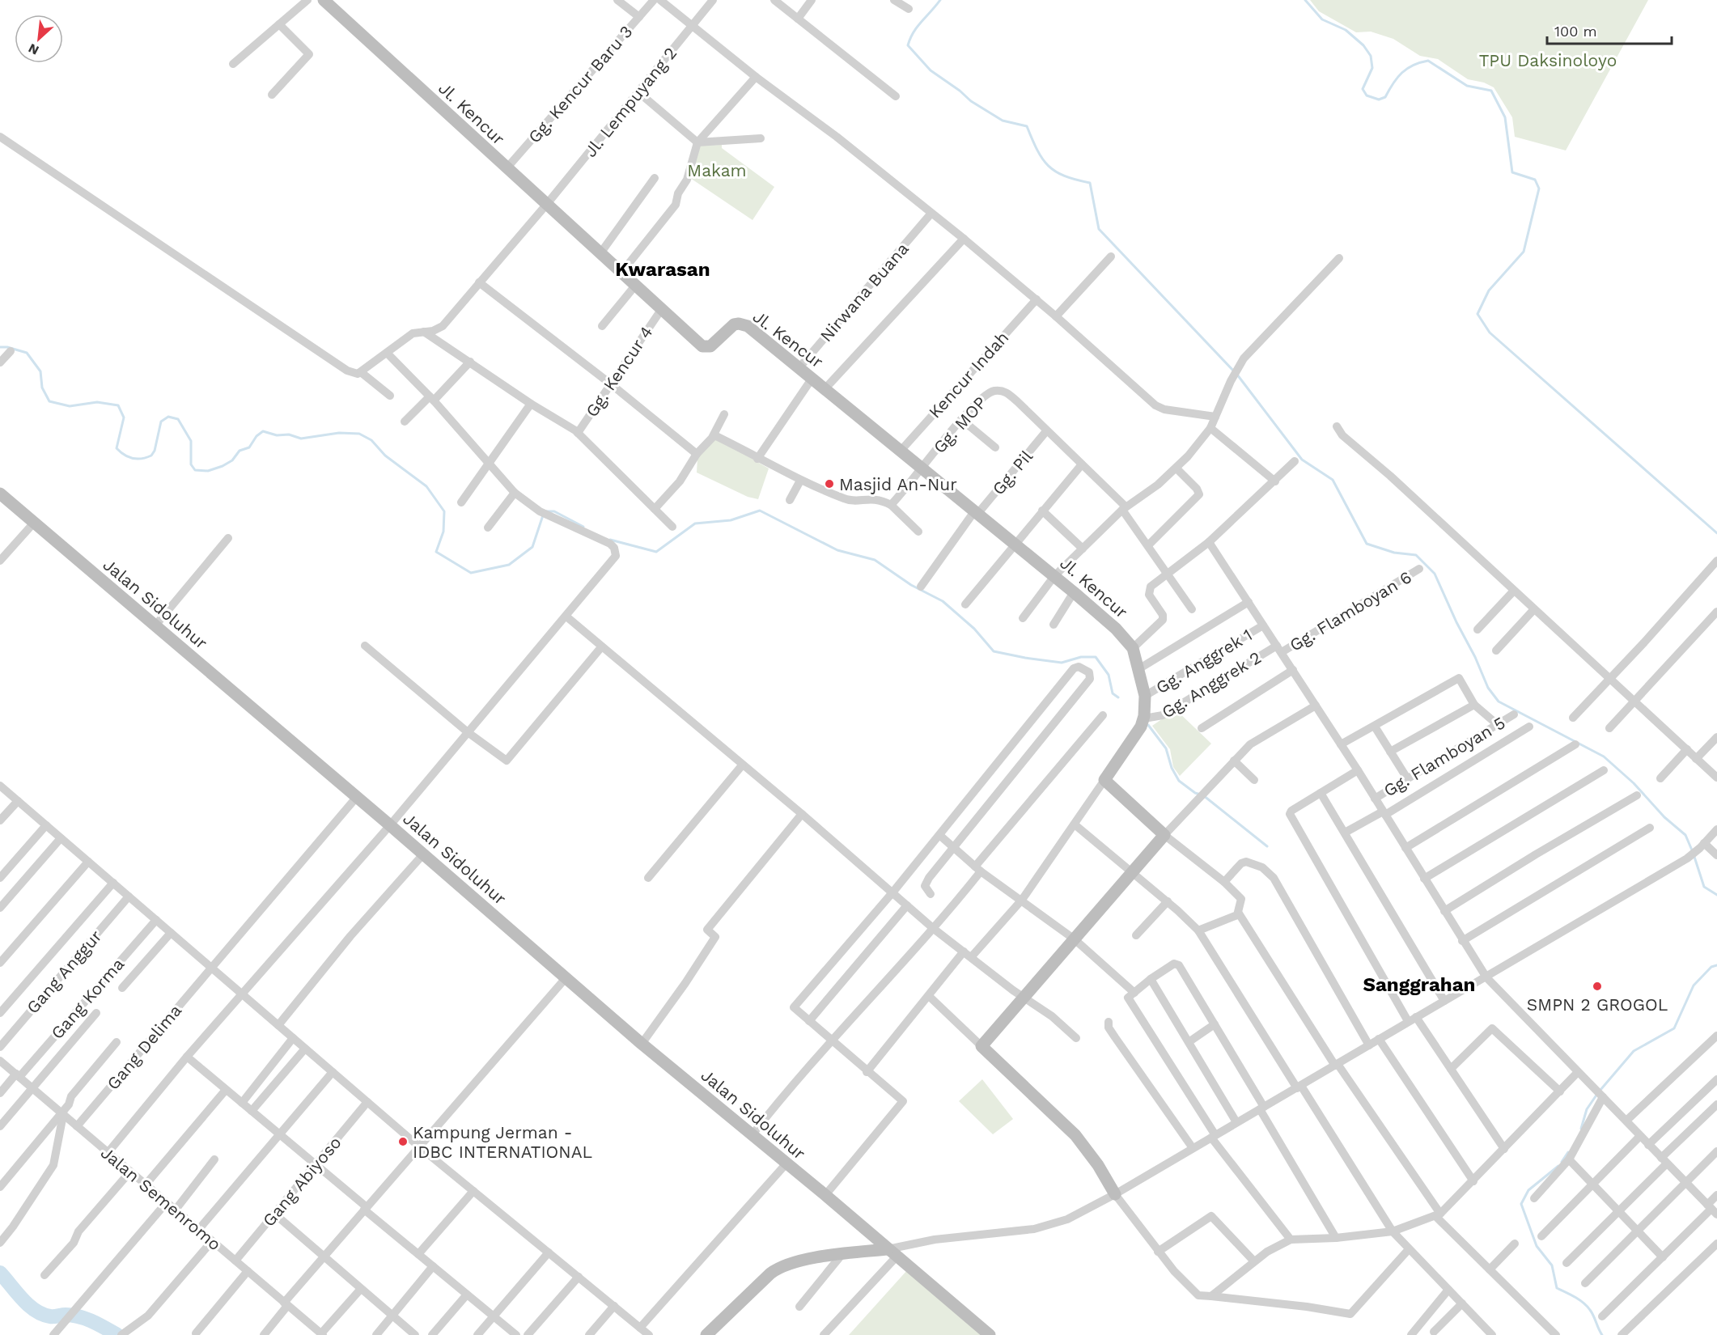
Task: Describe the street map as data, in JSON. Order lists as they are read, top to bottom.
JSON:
{
  "streets": {
    "street": [
      "Gg. Kencur Baru 3",
      "Jl. Lempuyang 2",
      "Jl. Kencur",
      "Nirwana Buana",
      "Gg. Kencur 4",
      "Kencur Indah",
      "Gg. MOP",
      "Gg. Pil",
      "Jalan Sidoluhur",
      "Gg. Flamboyan 6",
      "Gg. Anggrek 1",
      "Gg. Anggrek 2",
      "Gg. Flamboyan 5",
      "Gang Anggur",
      "Gang Korma",
      "Gang Delima",
      "Gang Abiyoso",
      "Jalan Semenromo"
    ]
  },
  "crossings": [
    ["Gg. Kencur Baru 3", "Jl. Kencur"],
    ["Jl. Lempuyang 2", "Jl. Kencur"],
    ["Jl. Kencur", "Nirwana Buana"],
    ["Jl. Kencur", "Gg. Kencur 4"],
    ["Jl. Kencur", "Kencur Indah"],
    ["Jl. Kencur", "Gg. MOP"],
    ["Jl. Kencur", "Gg. Pil"],
    ["Jl. Kencur", "Gg. Anggrek 1"],
    ["Jl. Kencur", "Gg. Anggrek 2"],
    ["Gg. MOP", "Gg. Pil"],
    ["Jalan Sidoluhur", "Gang Delima"],
    ["Gg. Flamboyan 6", "Gg. Anggrek 2"],
    ["Gang Korma", "Jalan Semenromo"],
    ["Gang Delima", "Jalan Semenromo"],
    ["Gang Abiyoso", "Jalan Semenromo"]
  ],
  "districts": ["Kwarasan", "Sanggrahan"],
  "parks": ["TPU Daksinoloyo", "Makam"],
  "places": ["Masjid An-Nur", "SMPN 2 GROGOL", "Kampung Jerman - IDBC INTERNATIONAL"],
  "scale_bar": "100 m",
  "north": "bottom left"
}
